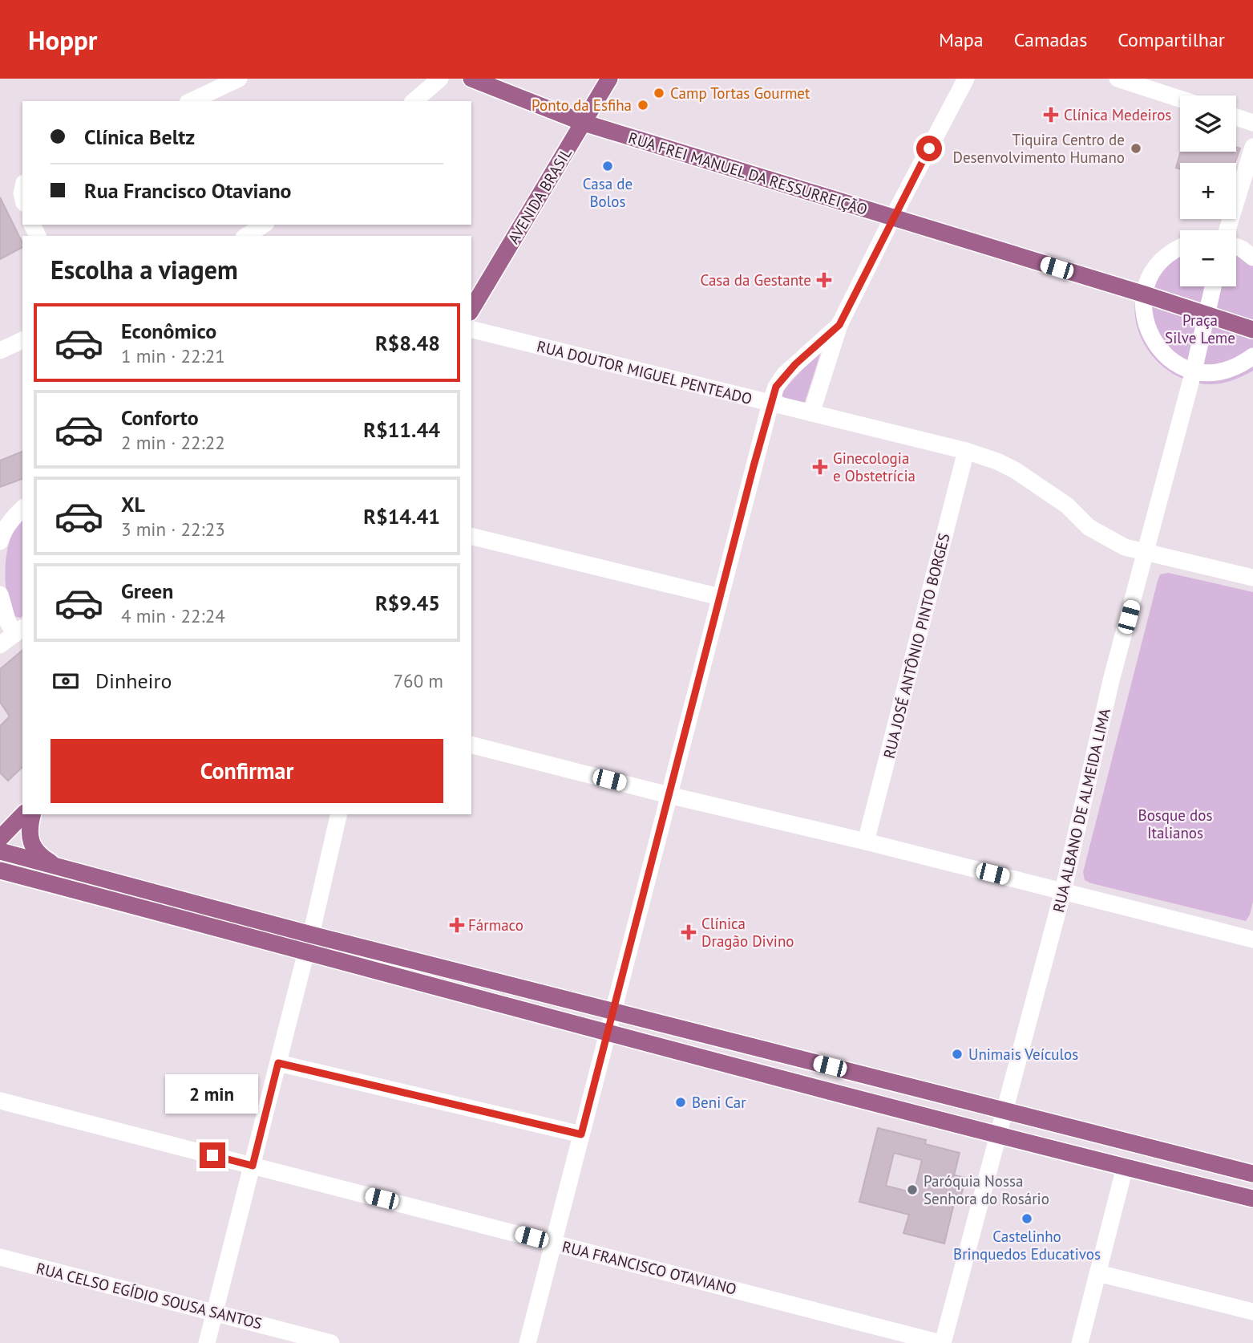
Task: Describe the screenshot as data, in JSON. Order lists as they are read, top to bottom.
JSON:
{
  "streets": {
    "main road": ["RUA FREI MANUEL DA RESSURREIÇÃO", "AVENIDA BRASIL"],
    "street": [
      "RUA DOUTOR MIGUEL PENTEADO",
      "RUA JOSÉ ANTÔNIO PINTO BORGES",
      "RUA ALBANO DE ALMEIDA LIMA",
      "RUA FRANCISCO OTAVIANO",
      "RUA CELSO EGÍDIO SOUSA SANTOS"
    ]
  },
  "crossings": [
    ["RUA FREI MANUEL DA RESSURREIÇÃO", "AVENIDA BRASIL"],
    ["RUA FREI MANUEL DA RESSURREIÇÃO", "RUA ALBANO DE ALMEIDA LIMA"],
    ["RUA DOUTOR MIGUEL PENTEADO", "RUA JOSÉ ANTÔNIO PINTO BORGES"],
    ["RUA DOUTOR MIGUEL PENTEADO", "RUA ALBANO DE ALMEIDA LIMA"],
    ["RUA ALBANO DE ALMEIDA LIMA", "RUA FRANCISCO OTAVIANO"]
  ],
  "parks": ["Praça Silve Leme", "Bosque dos Italianos"],
  "places": {
    "other": [
      "Camp Tortas Gourmet",
      "Ponto da Esfiha",
      "Tiquira Centro de Desenvolvimento Humano",
      "Casa de Bolos",
      "Unimais Veículos",
      "Beni Car",
      "Paróquia Nossa Senhora do Rosário",
      "Castelinho Brinquedos Educativos"
    ],
    "health": [
      "Clínica Medeiros",
      "Casa da Gestante",
      "Ginecologia e Obstetrícia",
      "Fármaco",
      "Clínica Dragão Divino"
    ]
  },
  "page": {
    "header": "Hoppr",
    "nav": ["Mapa", "Camadas", "Compartilhar"],
    "map_buttons": ["+", "−"],
    "banner": ["Clínica Beltz", "Rua Francisco Otaviano"],
    "heading": "Escolha a viagem",
    "list": [
      {
        "name": "Econômico",
        "note": "1 min · 22:21",
        "value": "R$8.48"
      },
      {
        "name": "Conforto",
        "note": "2 min · 22:22",
        "value": "R$11.44"
      },
      {
        "name": "XL",
        "note": "3 min · 22:23",
        "value": "R$14.41"
      },
      {
        "name": "Green",
        "note": "4 min · 22:24",
        "value": "R$9.45"
      }
    ],
    "pay": ["Dinheiro", "760 m"],
    "buttons": "Confirmar",
    "bubble": "2 min"
  }
}
